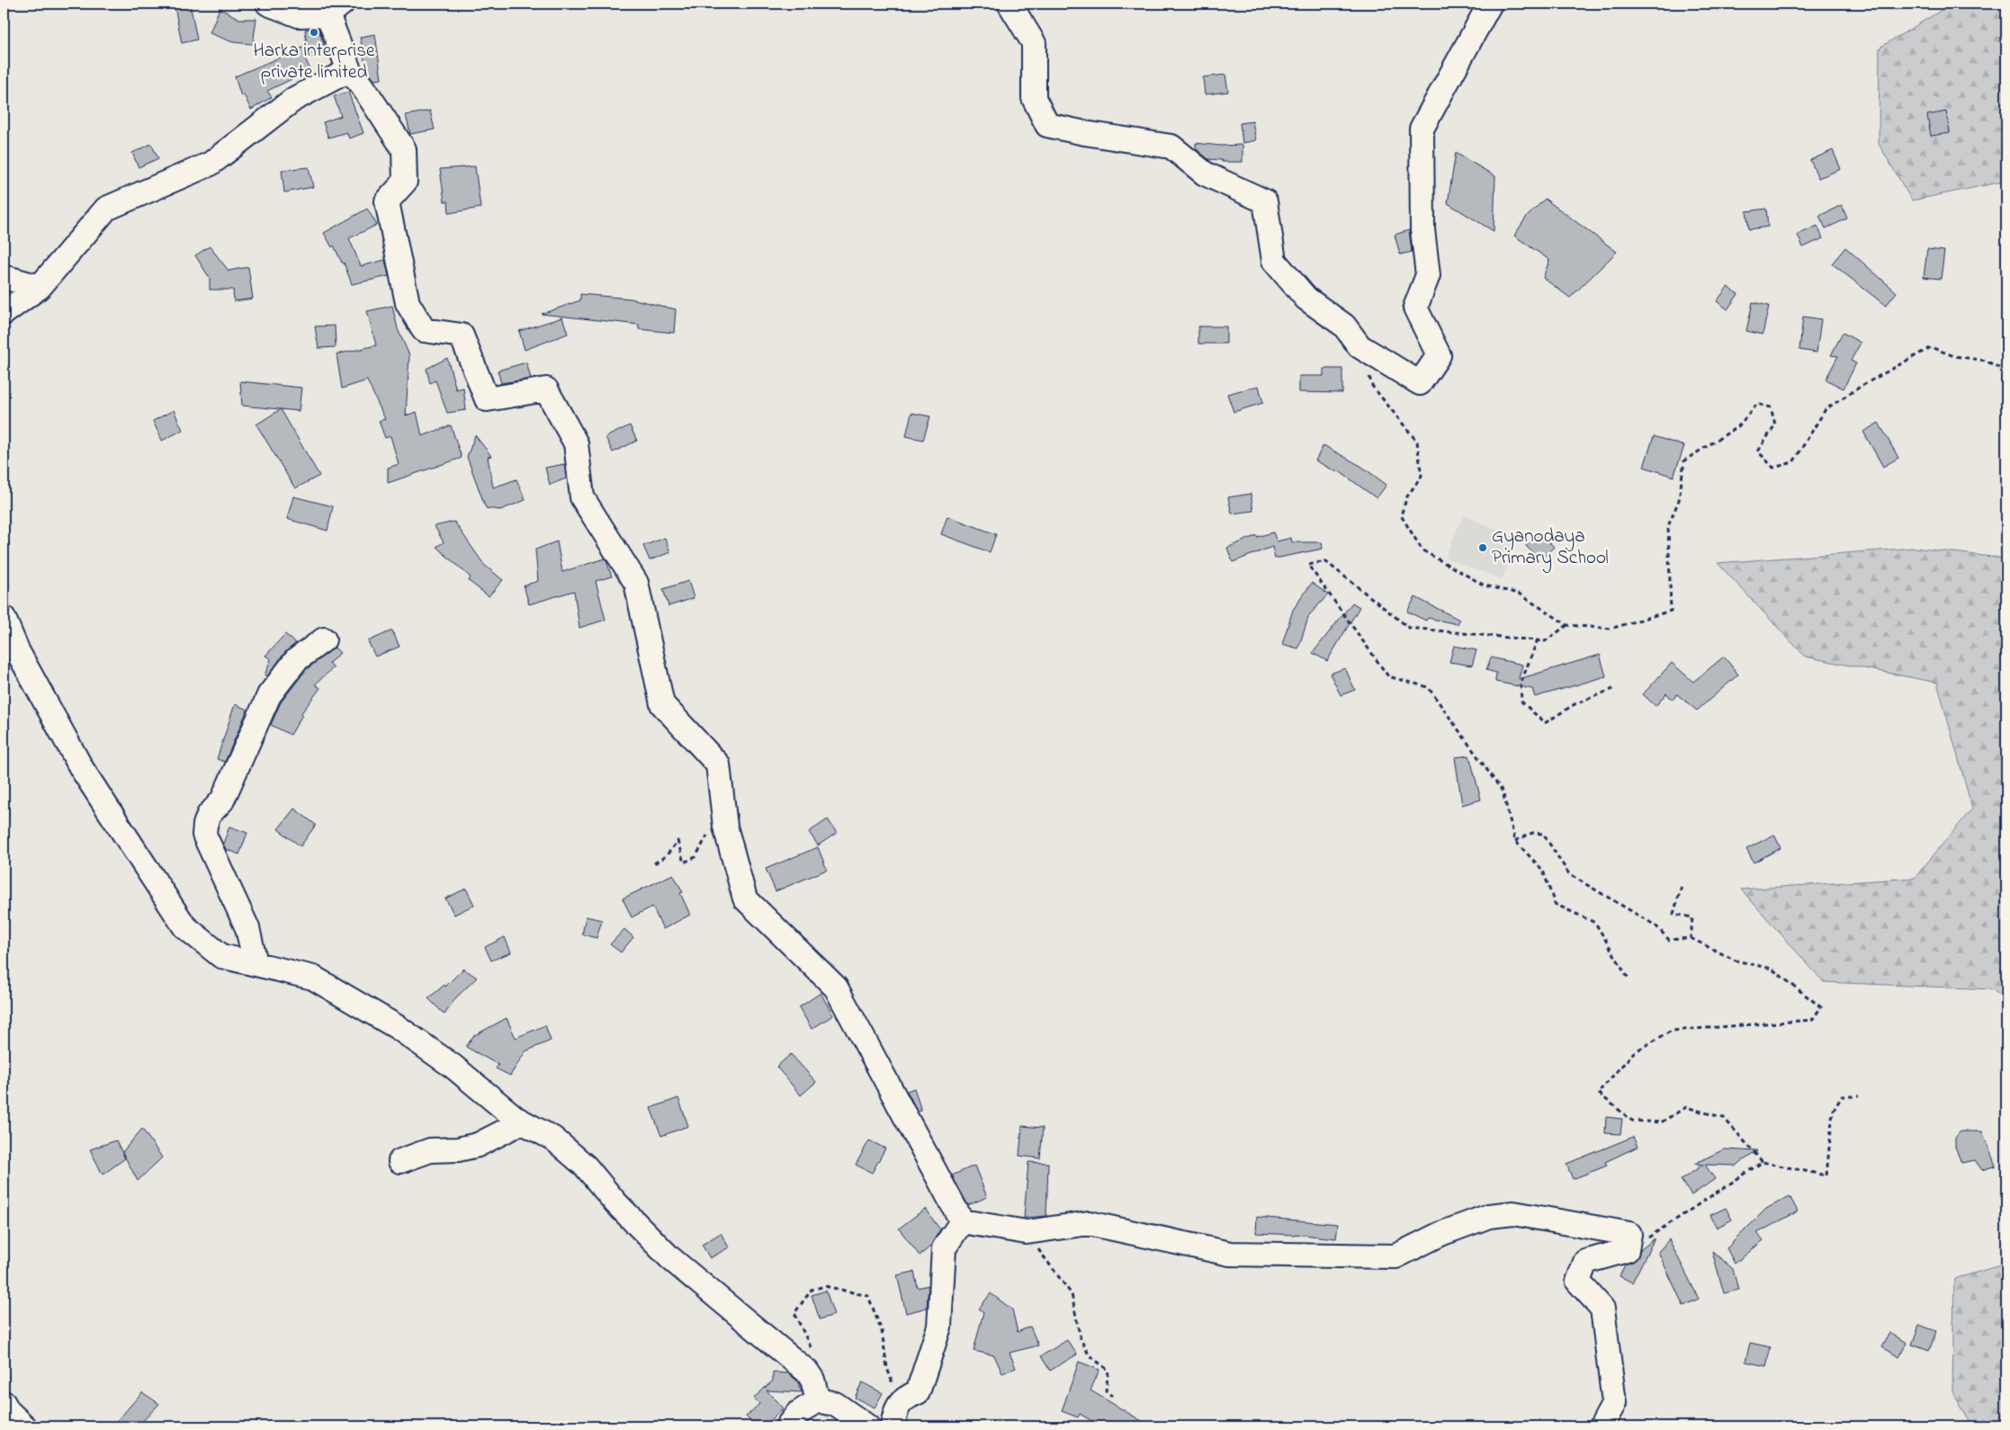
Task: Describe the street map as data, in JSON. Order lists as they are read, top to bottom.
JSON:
{
  "places": ["Harka interprise private limited", "Gyanodaya Primary School"]
}
